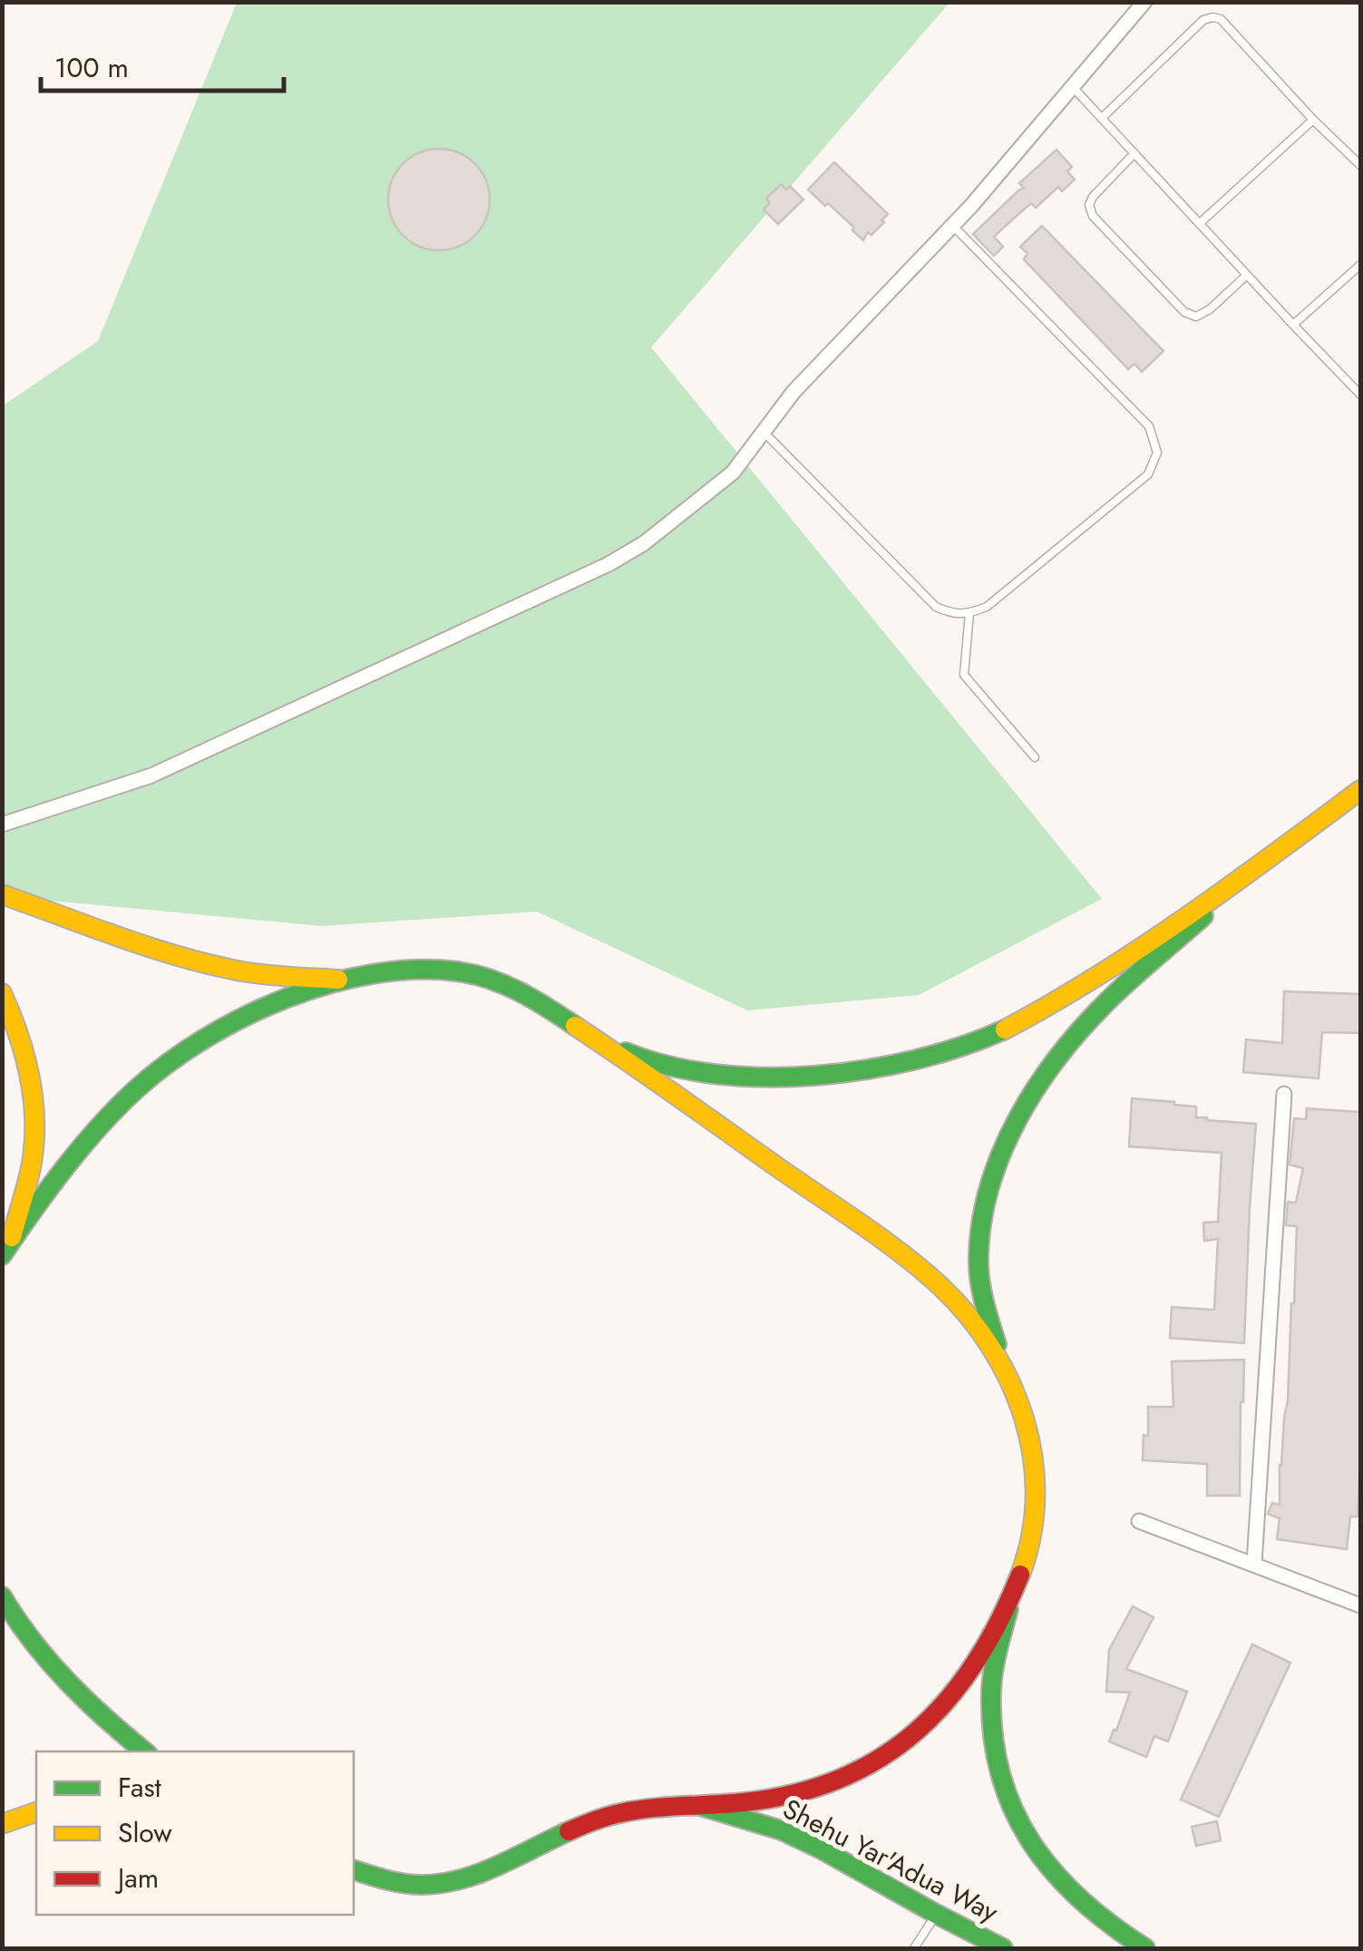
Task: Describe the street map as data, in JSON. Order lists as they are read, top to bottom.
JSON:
{
  "streets": {
    "main road": ["Shehu Yar'Adua Way"]
  },
  "legend": ["Fast", "Slow", "Jam"],
  "scale_bar": "100 m"
}
